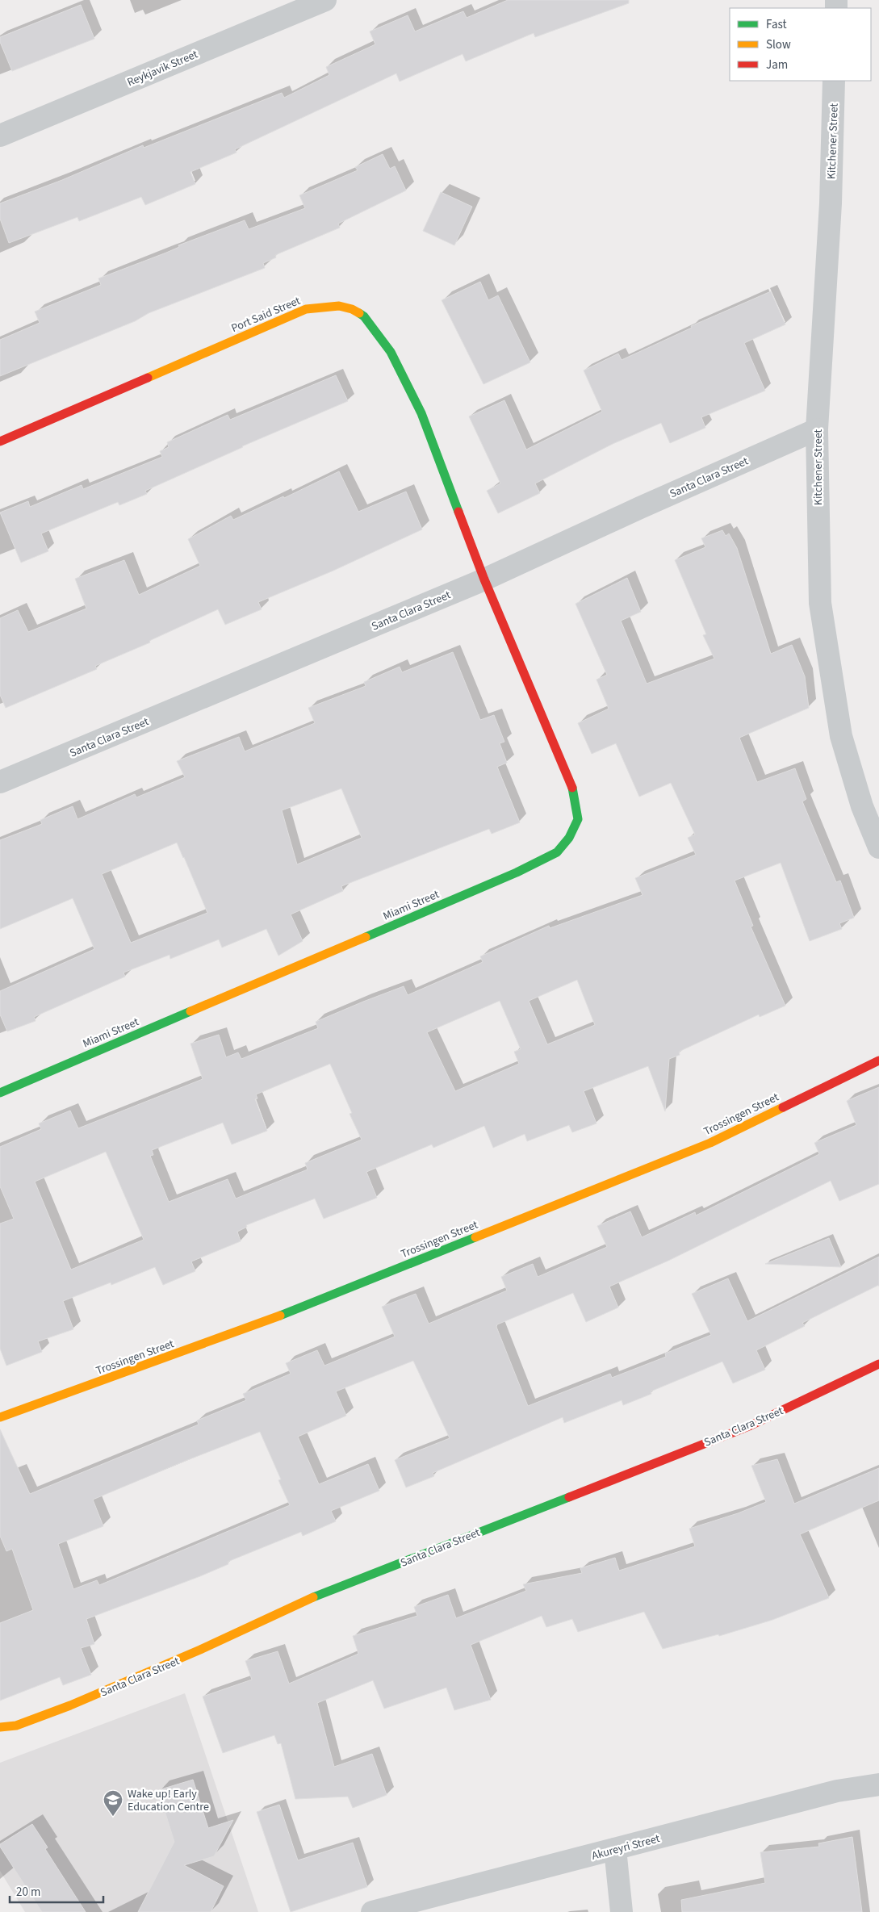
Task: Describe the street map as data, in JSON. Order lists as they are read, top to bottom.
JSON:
{
  "streets": {
    "street": [
      "Reykjavik Street",
      "Kitchener Street",
      "Port Said Street",
      "Santa Clara Street",
      "Miami Street",
      "Trossingen Street",
      "Akureyri Street"
    ]
  },
  "crossings": [
    ["Kitchener Street", "Santa Clara Street"],
    ["Port Said Street", "Santa Clara Street"],
    ["Port Said Street", "Miami Street"],
    ["Santa Clara Street", "Miami Street"]
  ],
  "places": {
    "school or university": ["Wake up! Early Education Centre"]
  },
  "legend": ["Fast", "Slow", "Jam"],
  "scale_bar": "20 m"
}
